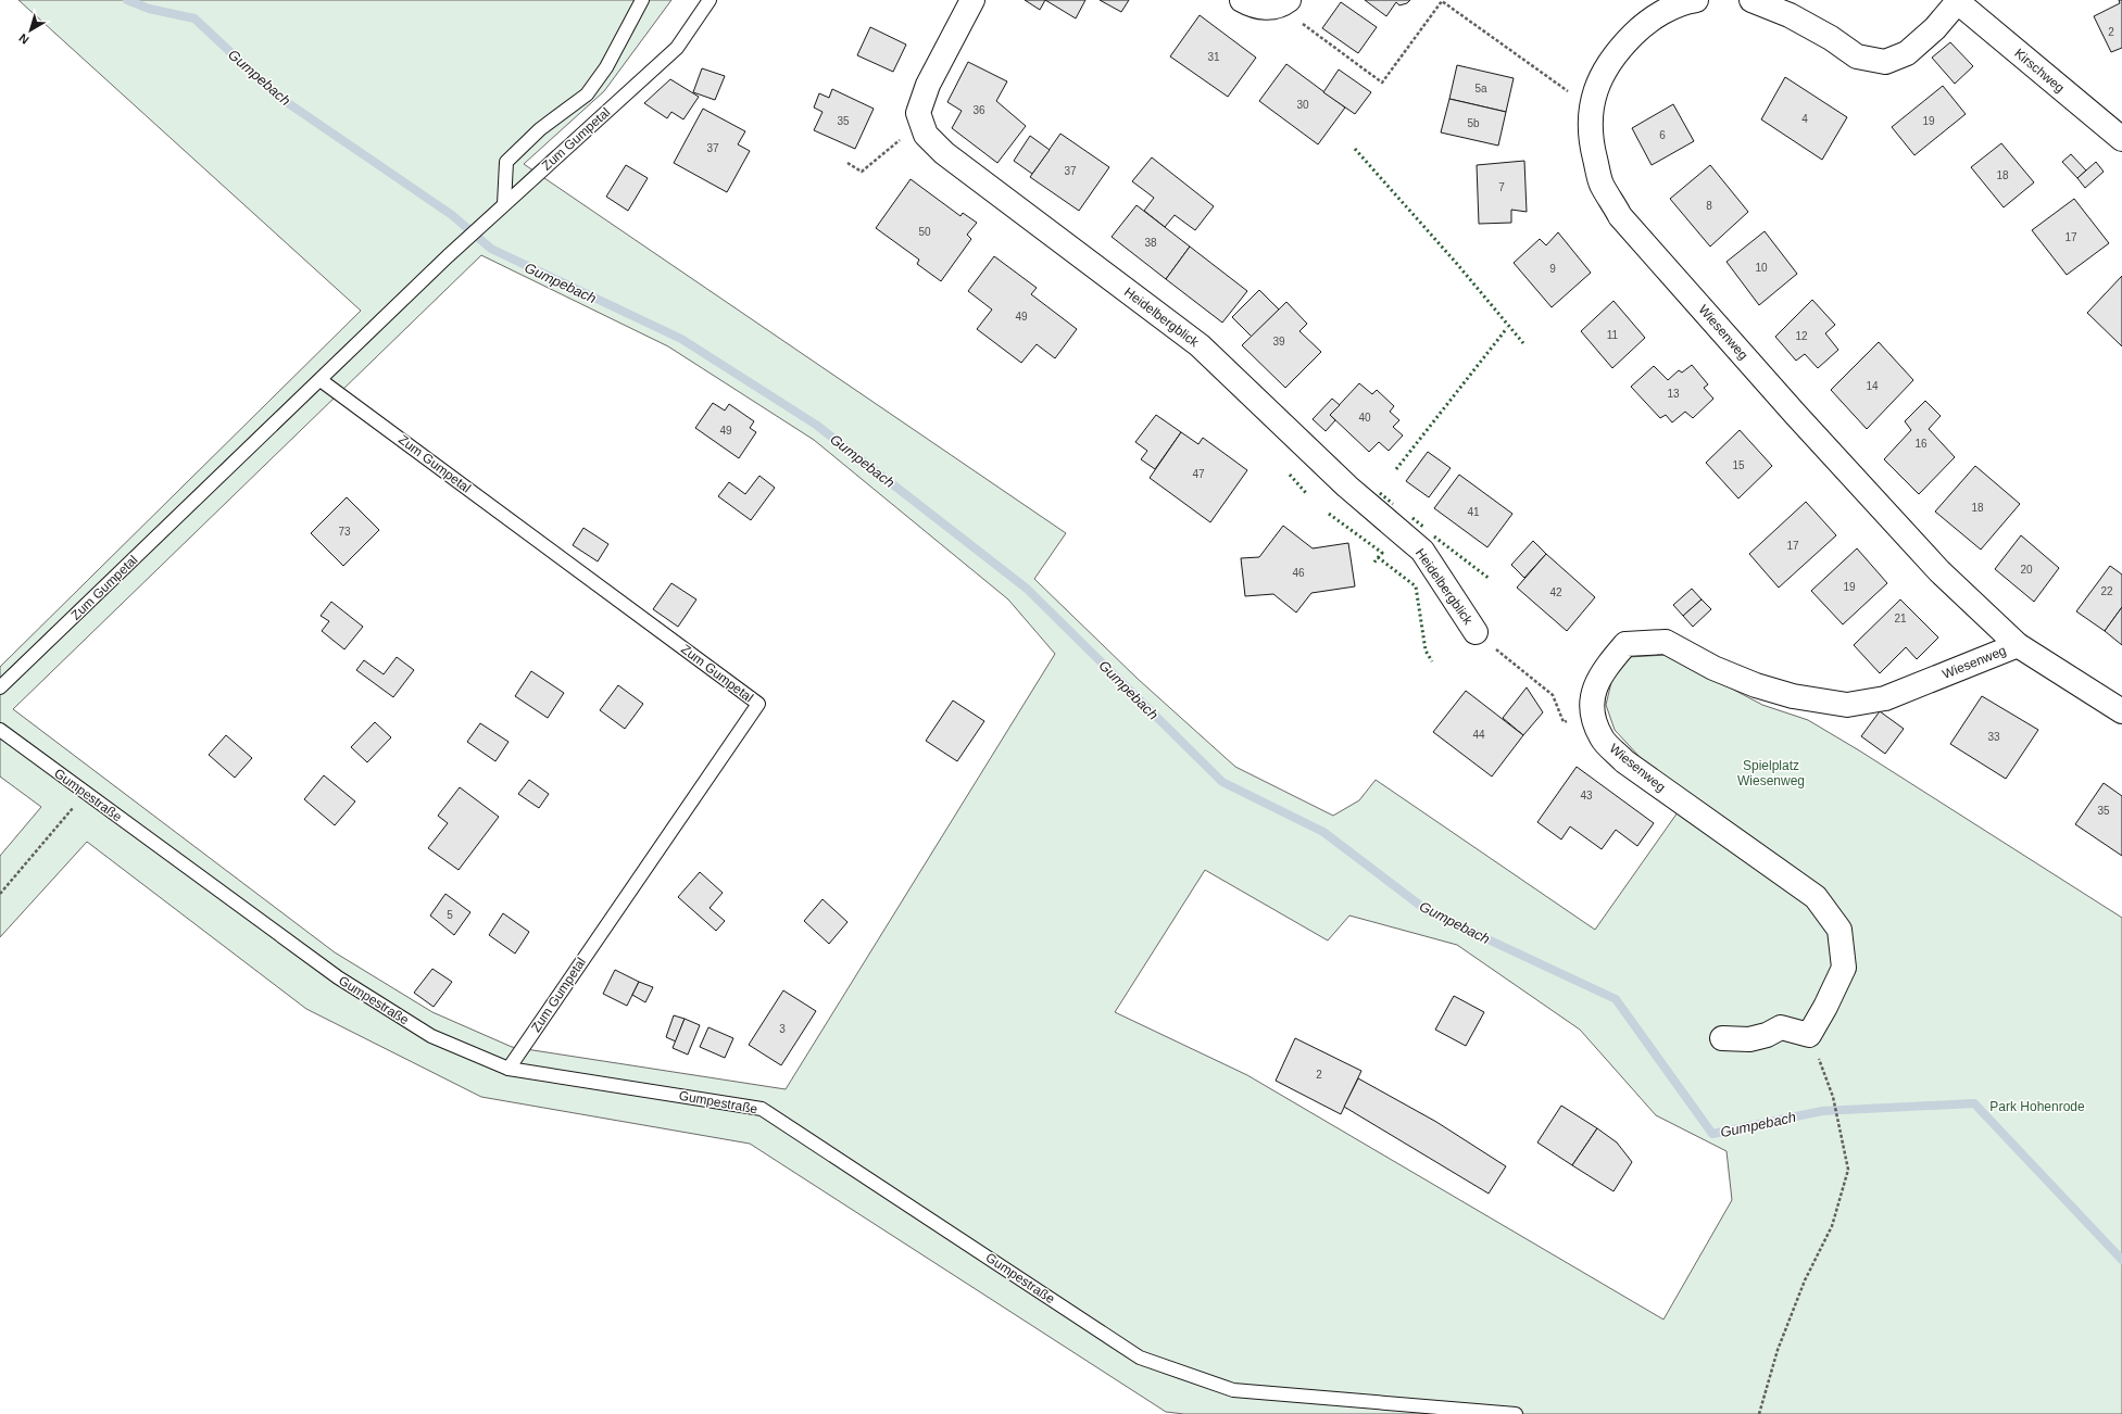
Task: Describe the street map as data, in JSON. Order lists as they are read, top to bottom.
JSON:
{
  "streets": {
    "street": ["Kirschweg", "Heidelbergblick", "Wiesenweg"],
    "lane": ["Zum Gumpetal", "Gumpestraße"]
  },
  "crossings": [
    ["Zum Gumpetal", "Gumpestraße"]
  ],
  "water": ["Gumpebach"],
  "parks": ["Spielplatz Wiesenweg", "Park Hohenrode"],
  "house_numbers": [
    "2",
    "31",
    "5a",
    "30",
    "36",
    "4",
    "35",
    "19",
    "5b",
    "6",
    "37",
    "37",
    "18",
    "7",
    "8",
    "50",
    "17",
    "38",
    "10",
    "9",
    "49",
    "11",
    "12",
    "39",
    "14",
    "13",
    "40",
    "49",
    "16",
    "15",
    "47",
    "18",
    "41",
    "73",
    "17",
    "20",
    "46",
    "19",
    "22",
    "42",
    "21",
    "44",
    "33",
    "43",
    "35",
    "5",
    "3",
    "2"
  ],
  "north": "bottom left"
}
